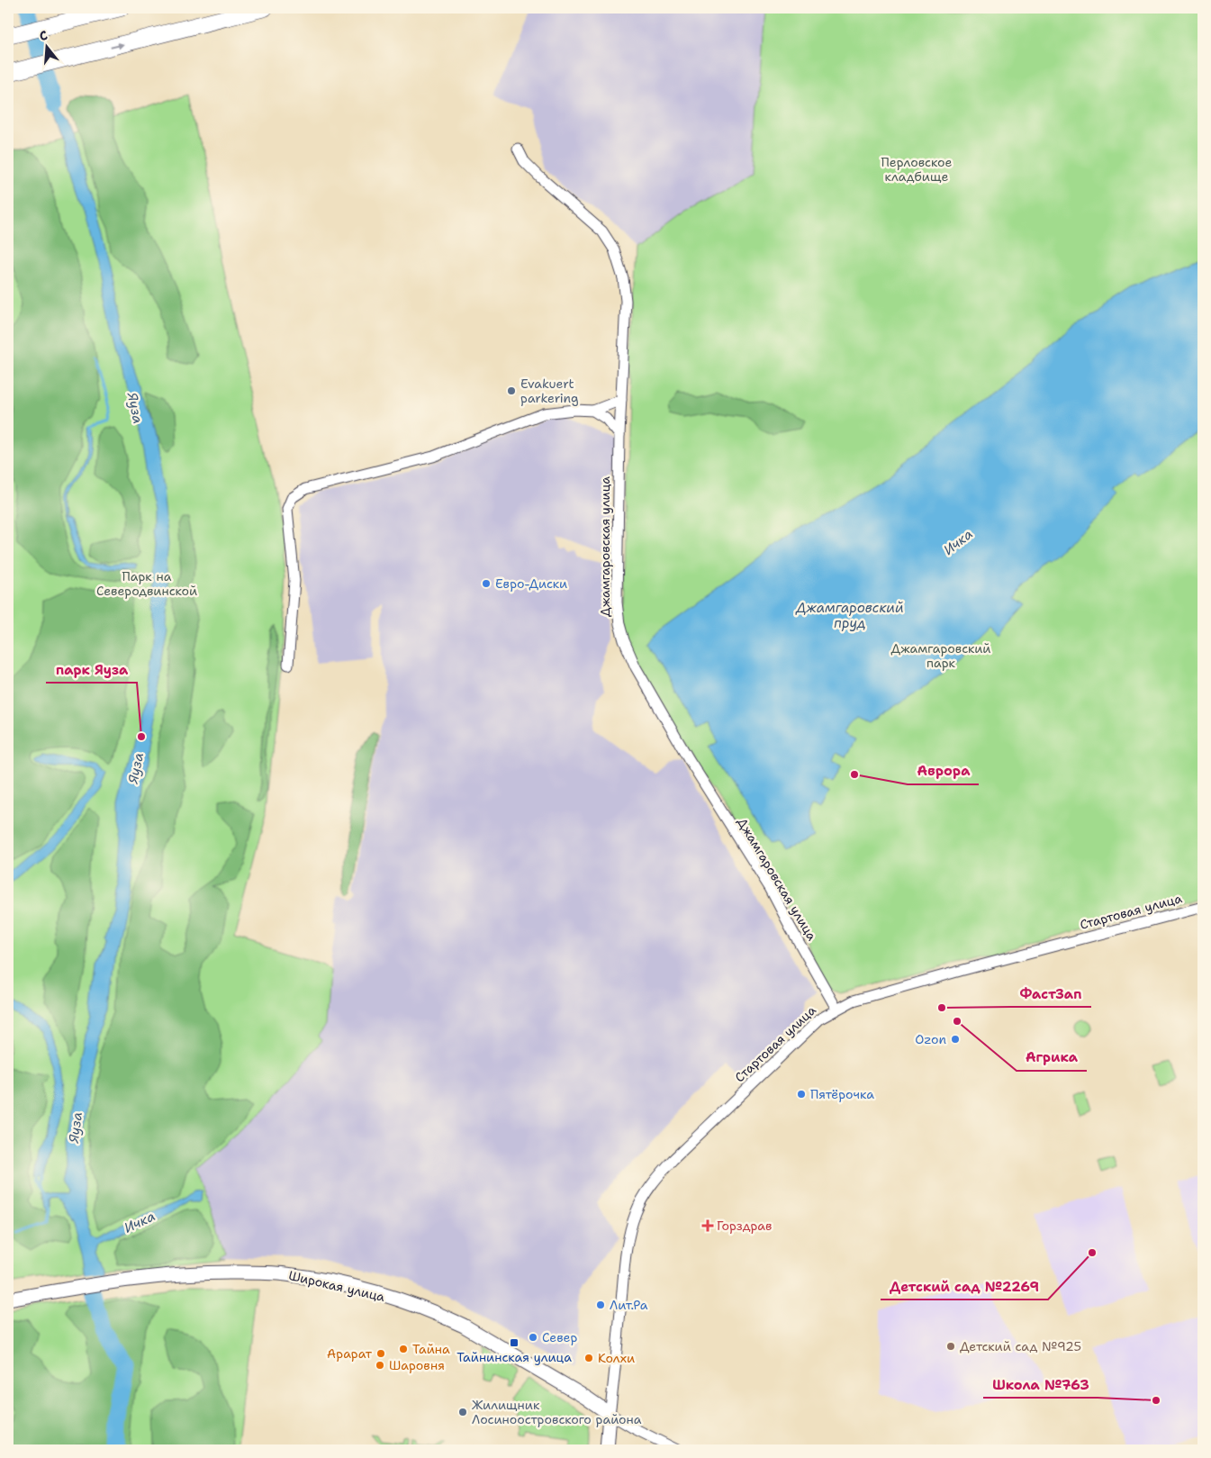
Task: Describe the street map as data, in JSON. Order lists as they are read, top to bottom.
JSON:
{
  "streets": {
    "main road": ["Широкая улица"],
    "street": ["Джамгаровская улица", "Стартовая улица"]
  },
  "crossings": [
    ["Джамгаровская улица", "Стартовая улица"],
    ["Стартовая улица", "Широкая улица"]
  ],
  "water": ["Яуза", "Ичка", "Джамгаровский пруд"],
  "parks": ["Перловское кладбище", "Парк на Северодвинской", "Джамгаровский парк"],
  "places": {
    "other": [
      "Evakuert parkering",
      "Евро-Диски",
      "парк Яуза",
      "Аврора",
      "ФастЗап",
      "Агрика",
      "Ozon",
      "Пятёрочка",
      "Детский сад №2269",
      "Лит.Ра",
      "Север",
      "Детский сад №925",
      "Тайна",
      "Арарат",
      "Колхи",
      "Шаровня",
      "Школа №763",
      "Жилищник Лосиноостровского района"
    ],
    "health": ["Горздрав"],
    "transit": ["Тайнинская улица"]
  },
  "north": "top"
}
